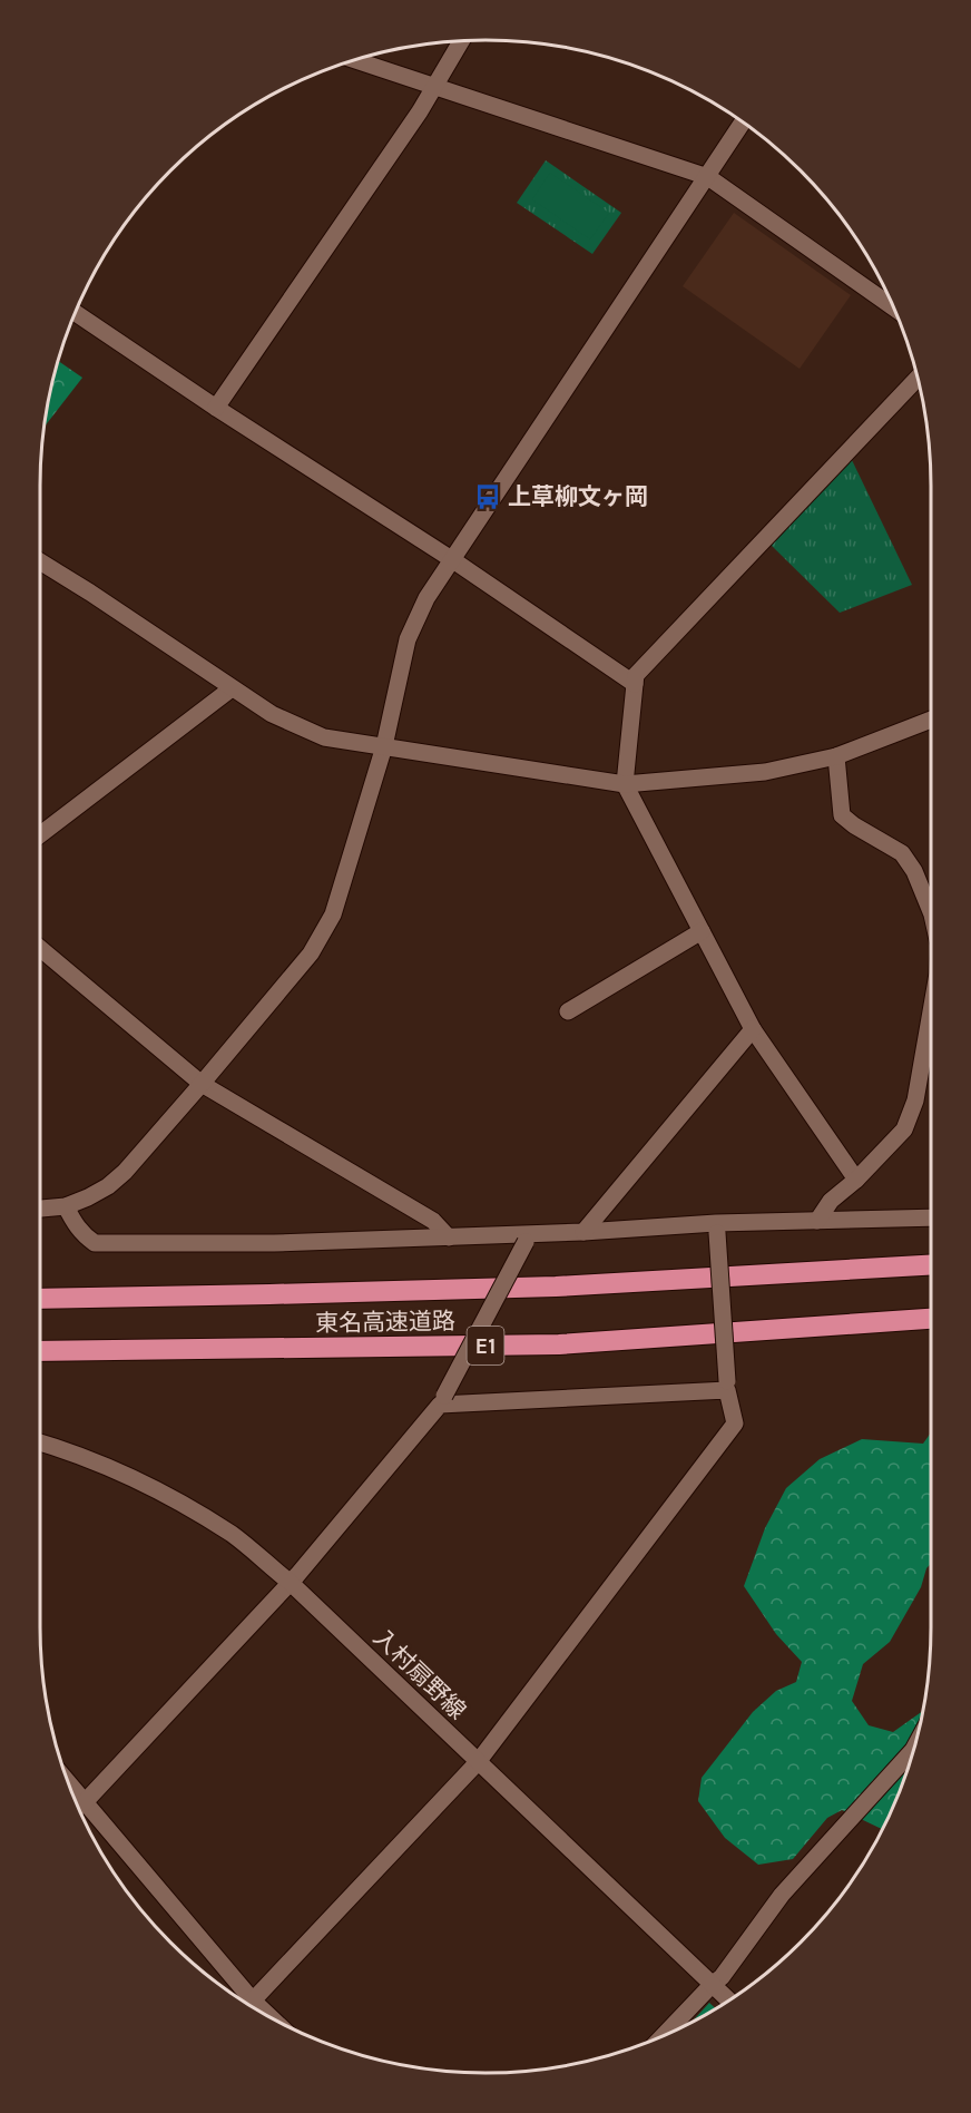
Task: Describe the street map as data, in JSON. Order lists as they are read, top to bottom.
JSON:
{
  "streets": {
    "highway": ["東名高速道路", "E1"],
    "street": ["入村扇野線"]
  },
  "places": {
    "bus stop": ["上草柳文ヶ岡"]
  }
}
